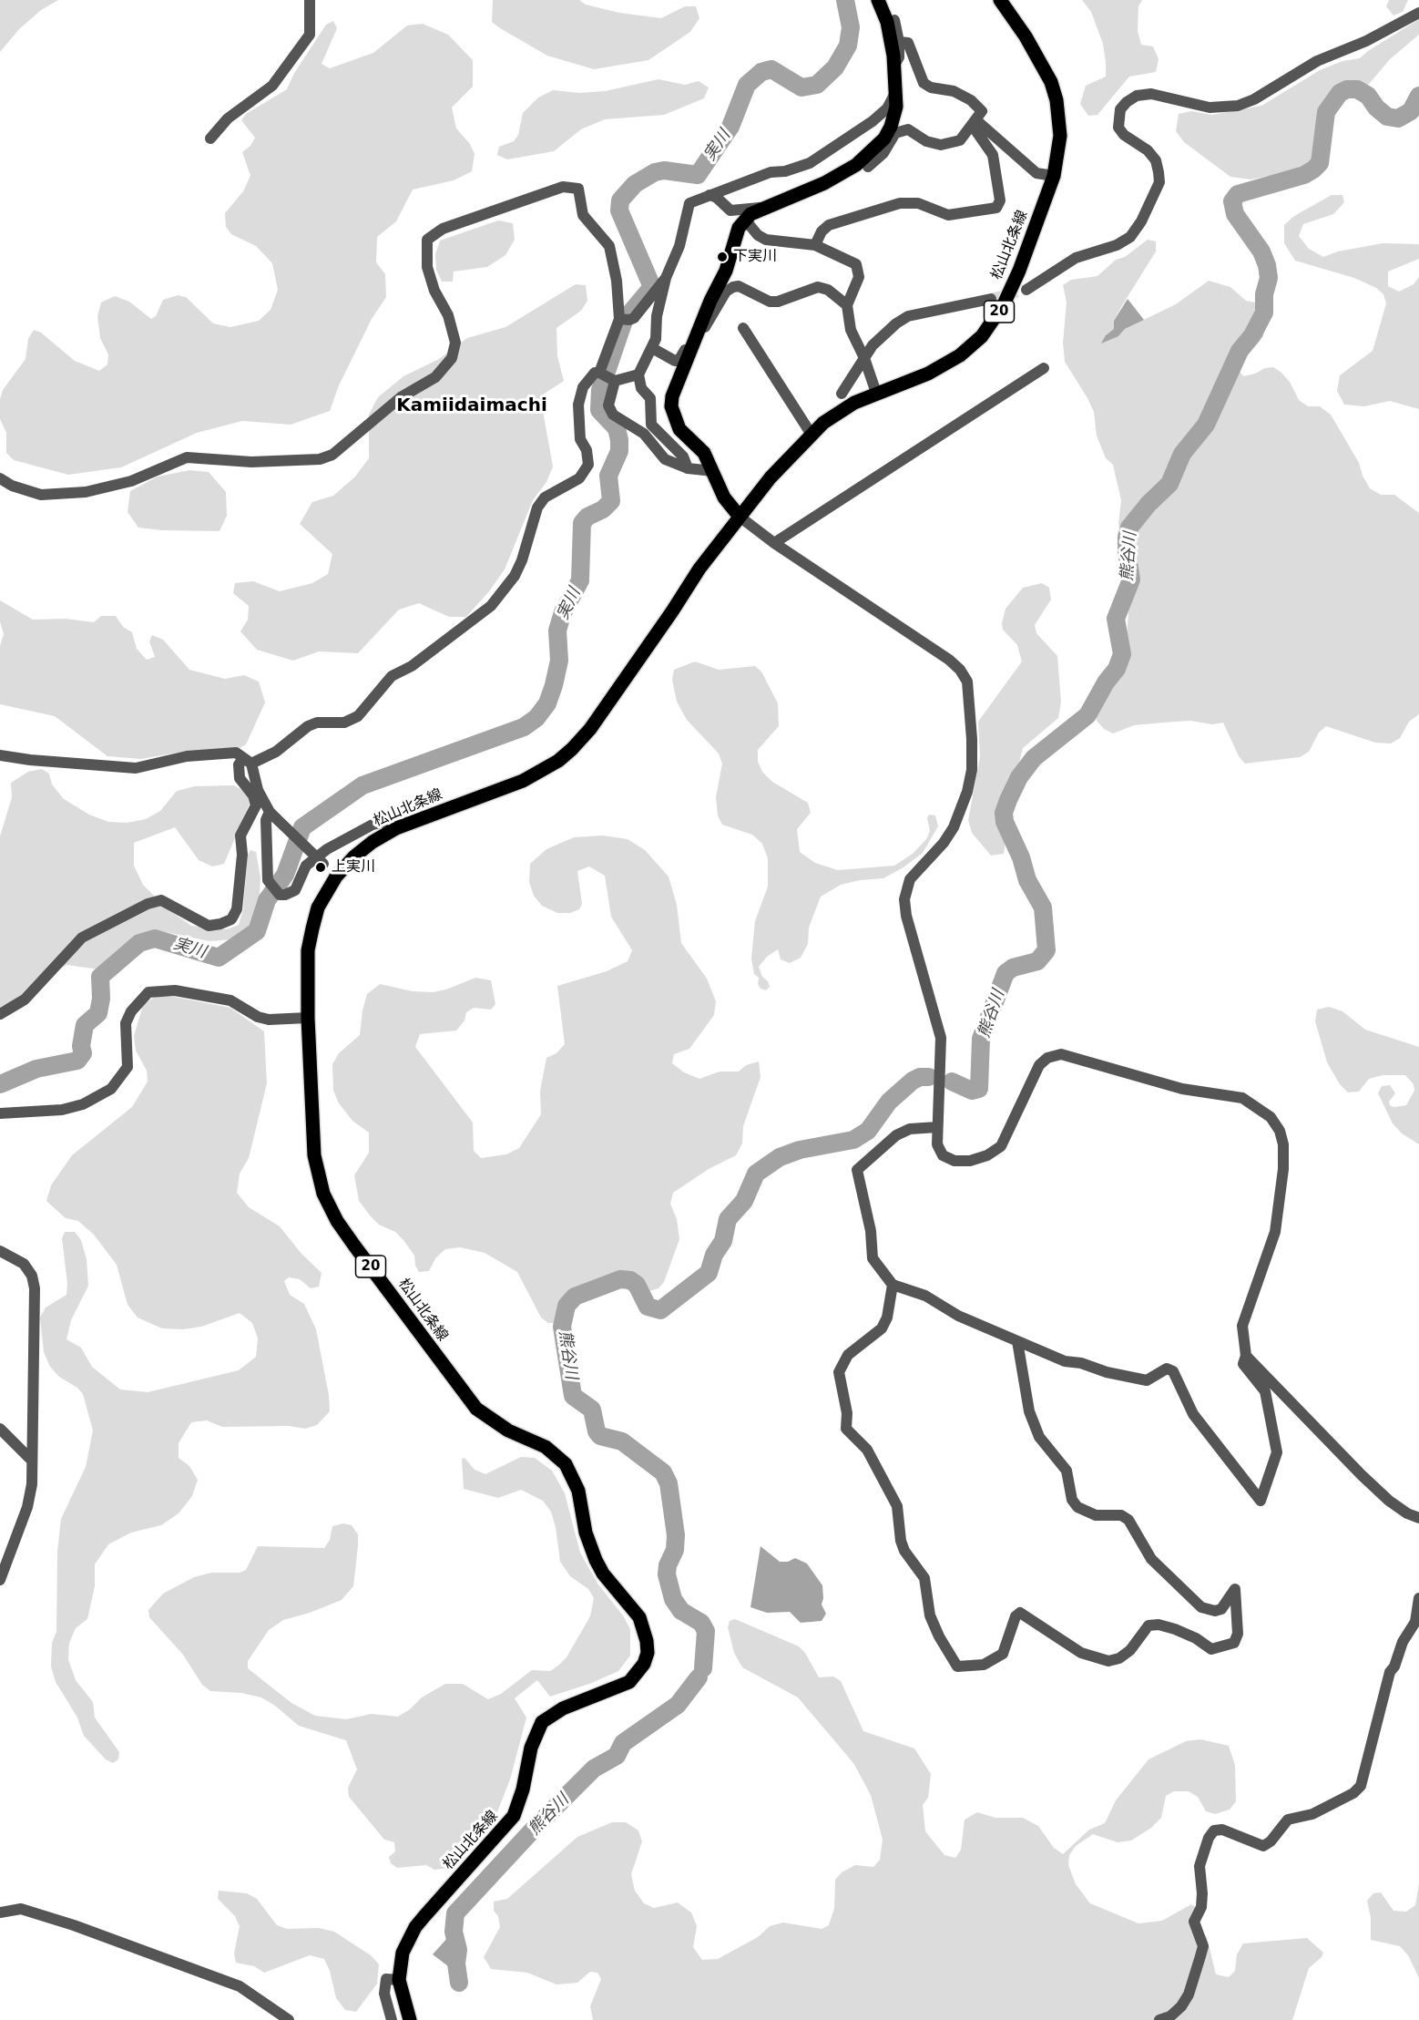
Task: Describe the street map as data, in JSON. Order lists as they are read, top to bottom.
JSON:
{
  "streets": {
    "main road": ["松山北条線", "20"]
  },
  "districts": ["Kamiidaimachi"],
  "water": ["実川", "熊谷川"],
  "places": ["下実川", "上実川"]
}
